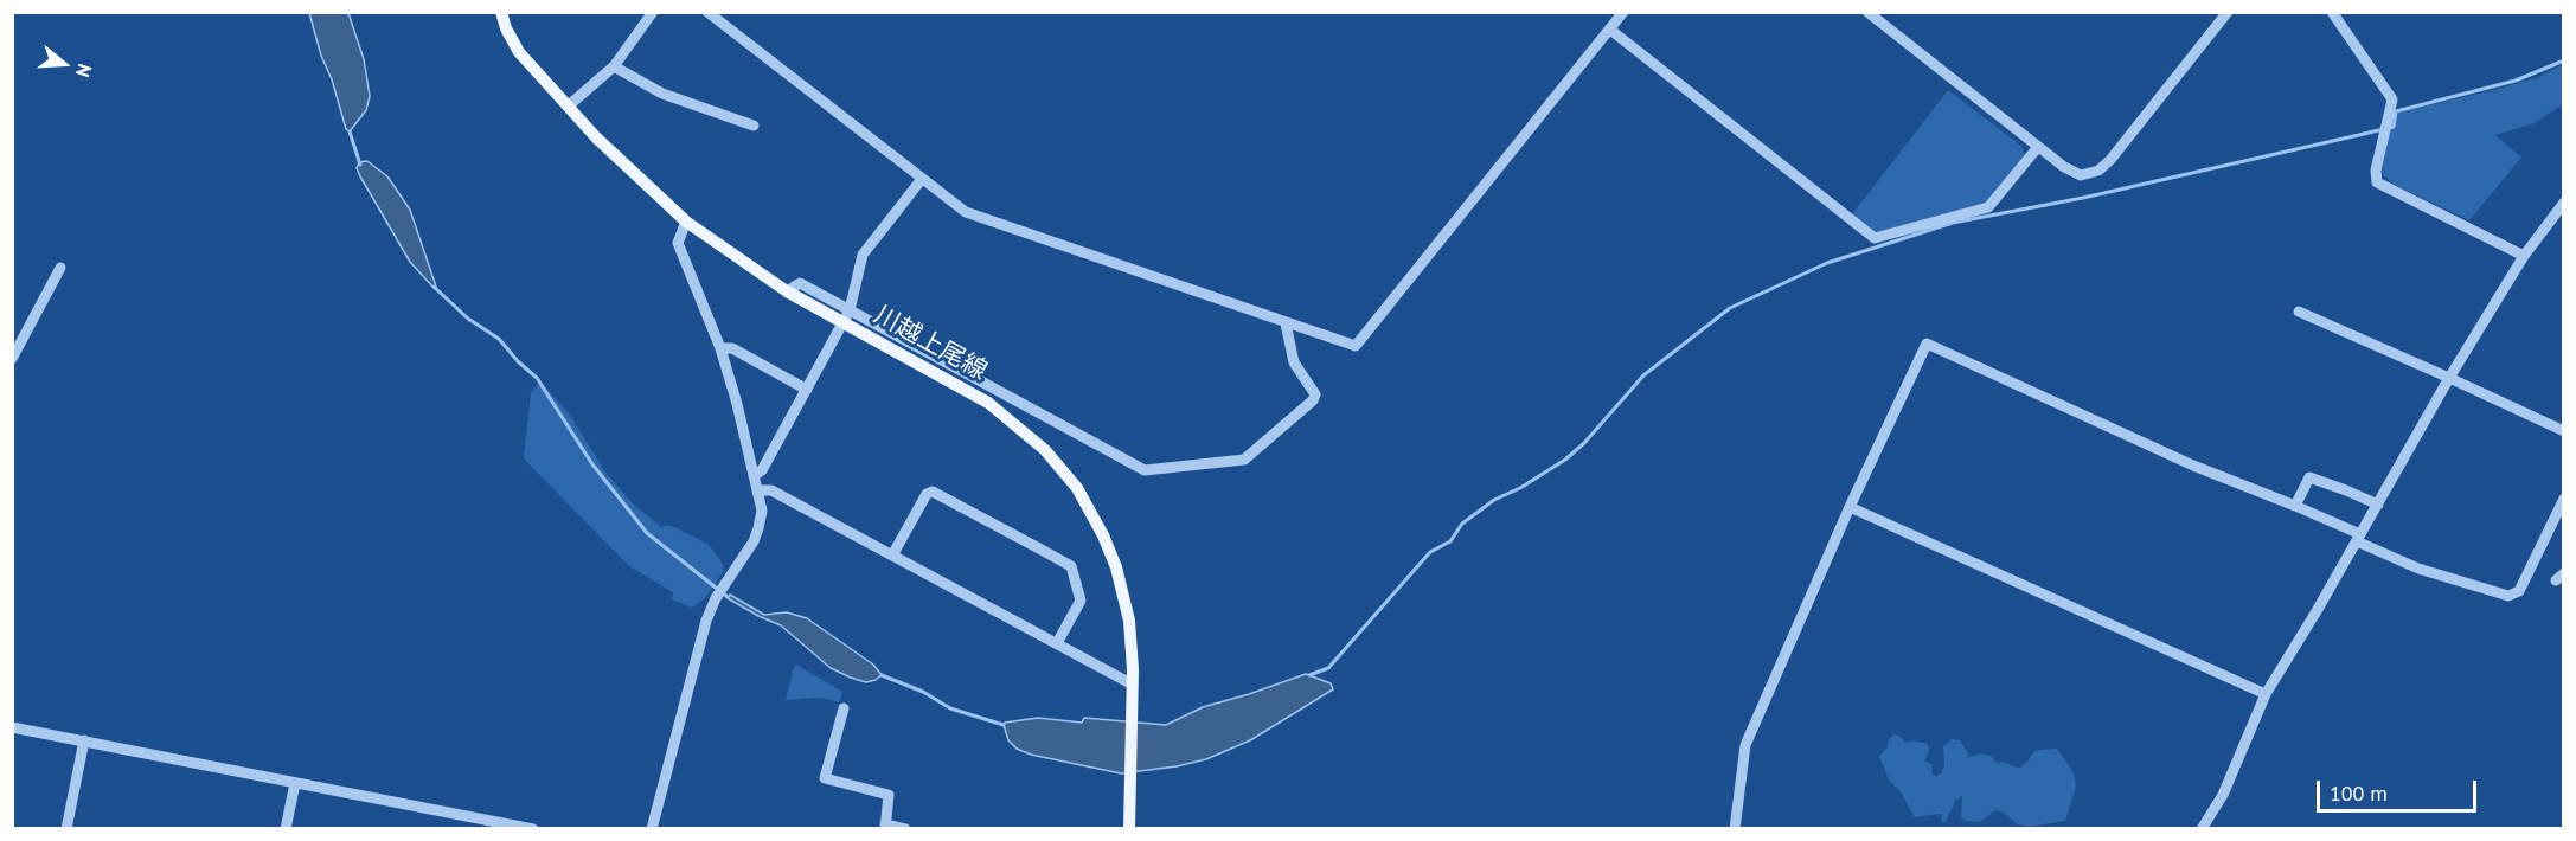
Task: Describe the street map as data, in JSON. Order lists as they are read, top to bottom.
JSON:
{
  "streets": {
    "main road": ["川越上尾線"]
  },
  "scale_bar": "100 m",
  "north": "right"
}
